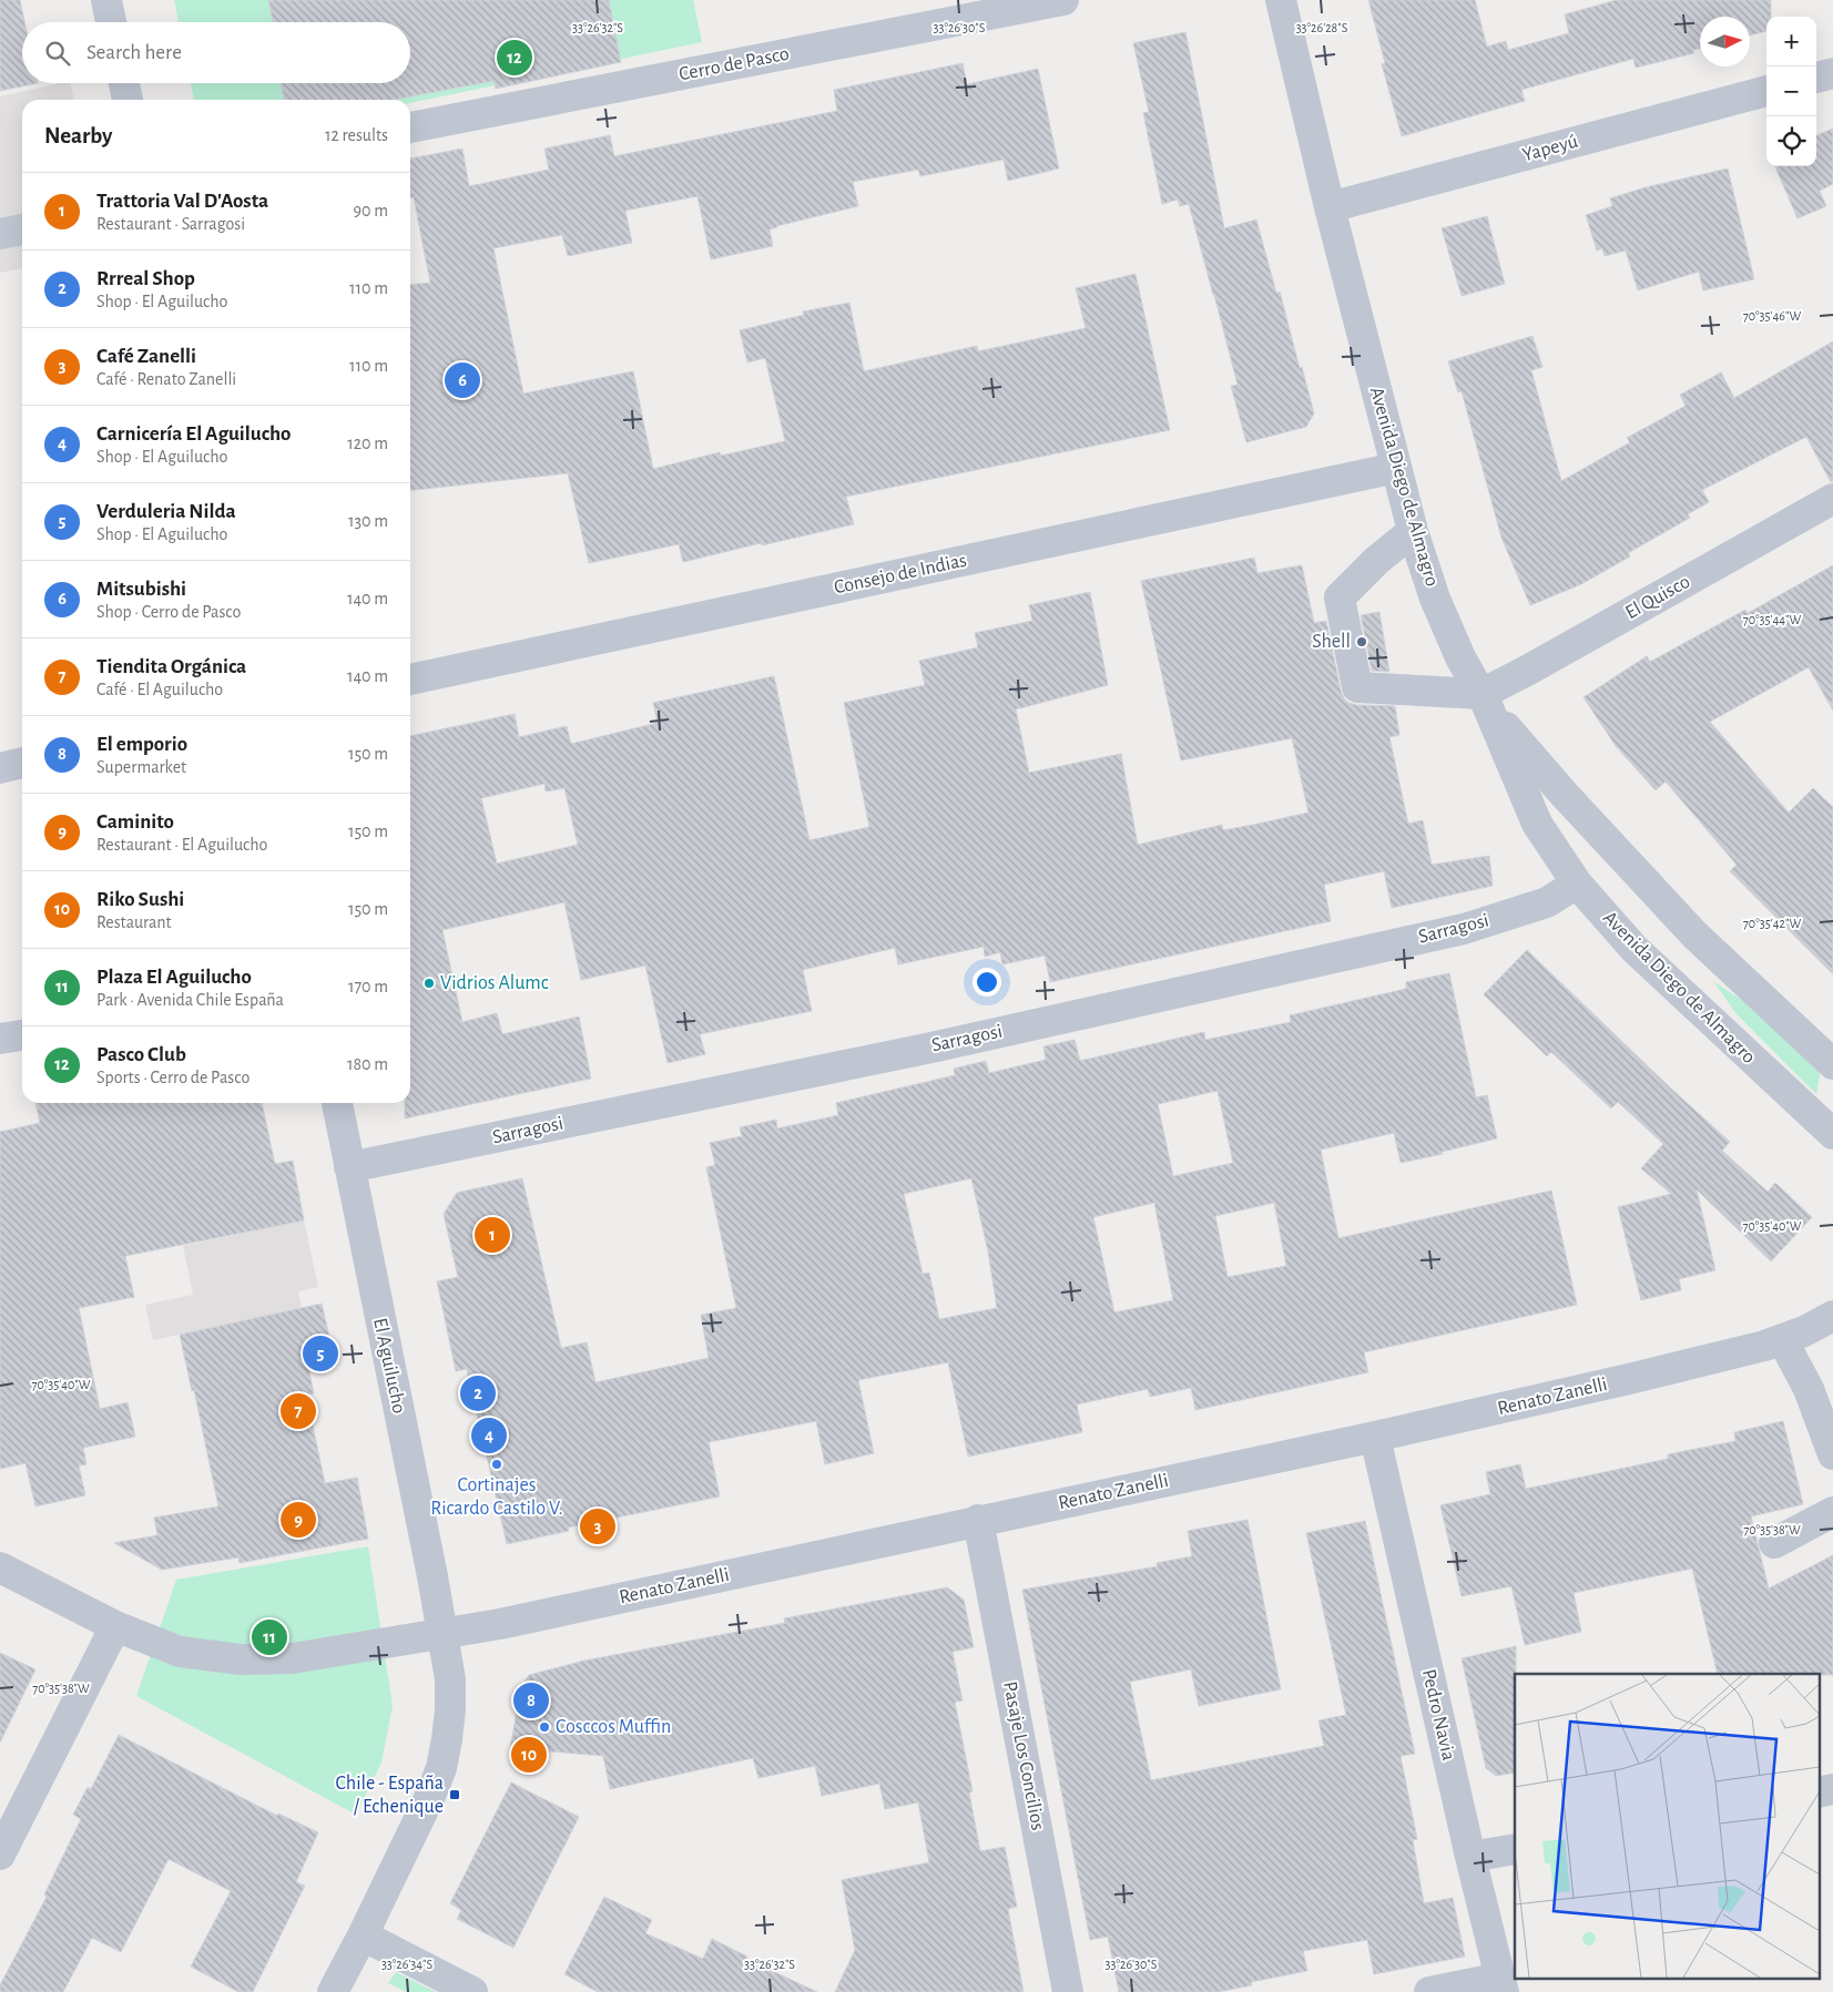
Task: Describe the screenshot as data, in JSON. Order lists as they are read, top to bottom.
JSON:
{
  "streets": {
    "street": [
      "Cerro de Pasco",
      "Yapeyú",
      "Avenida Diego de Almagro",
      "Consejo de Indias",
      "El Quisco",
      "Sarragosi",
      "El Aguilucho",
      "Renato Zanelli",
      "Pedro Navia",
      "Pasaje Los Concilios"
    ]
  },
  "crossings": [
    ["Yapeyú", "Avenida Diego de Almagro"],
    ["Avenida Diego de Almagro", "Consejo de Indias"],
    ["Avenida Diego de Almagro", "El Quisco"],
    ["Avenida Diego de Almagro", "Sarragosi"],
    ["Sarragosi", "El Aguilucho"],
    ["El Aguilucho", "Renato Zanelli"],
    ["Renato Zanelli", "Pedro Navia"],
    ["Renato Zanelli", "Pasaje Los Concilios"]
  ],
  "places": {
    "other": [
      "Shell",
      "Vidrios Alumc",
      "Cortinajes Ricardo Castilo V.",
      "Cosccos Muffin"
    ],
    "transit": ["Chile - España / Echenique"]
  },
  "north": "right",
  "page": {
    "map_buttons": ["+", "−"],
    "search": "Search here",
    "pins": [
      "12",
      "6",
      "1",
      "5",
      "2",
      "7",
      "4",
      "9",
      "3",
      "11",
      "8",
      "10"
    ],
    "heading": ["Nearby", "12 results"],
    "list": [
      {
        "mark": "1",
        "name": "Trattoria Val D'Aosta",
        "note": "Restaurant · Sarragosi",
        "value": "90 m"
      },
      {
        "mark": "2",
        "name": "Rrreal Shop",
        "note": "Shop · El Aguilucho",
        "value": "110 m"
      },
      {
        "mark": "3",
        "name": "Café Zanelli",
        "note": "Café · Renato Zanelli",
        "value": "110 m"
      },
      {
        "mark": "4",
        "name": "Carnicería El Aguilucho",
        "note": "Shop · El Aguilucho",
        "value": "120 m"
      },
      {
        "mark": "5",
        "name": "Verduleria Nilda",
        "note": "Shop · El Aguilucho",
        "value": "130 m"
      },
      {
        "mark": "6",
        "name": "Mitsubishi",
        "note": "Shop · Cerro de Pasco",
        "value": "140 m"
      },
      {
        "mark": "7",
        "name": "Tiendita Orgánica",
        "note": "Café · El Aguilucho",
        "value": "140 m"
      },
      {
        "mark": "8",
        "name": "El emporio",
        "note": "Supermarket",
        "value": "150 m"
      },
      {
        "mark": "9",
        "name": "Caminito",
        "note": "Restaurant · El Aguilucho",
        "value": "150 m"
      },
      {
        "mark": "10",
        "name": "Riko Sushi",
        "note": "Restaurant",
        "value": "150 m"
      },
      {
        "mark": "11",
        "name": "Plaza El Aguilucho",
        "note": "Park · Avenida Chile España",
        "value": "170 m"
      },
      {
        "mark": "12",
        "name": "Pasco Club",
        "note": "Sports · Cerro de Pasco",
        "value": "180 m"
      }
    ]
  },
  "coordinates": [
    "33°26'32\"S",
    "33°26'30\"S",
    "33°26'28\"S",
    "70°35'46\"W",
    "70°35'44\"W",
    "70°35'42\"W",
    "70°35'40\"W",
    "70°35'38\"W",
    "33°26'34\"S"
  ]
}
